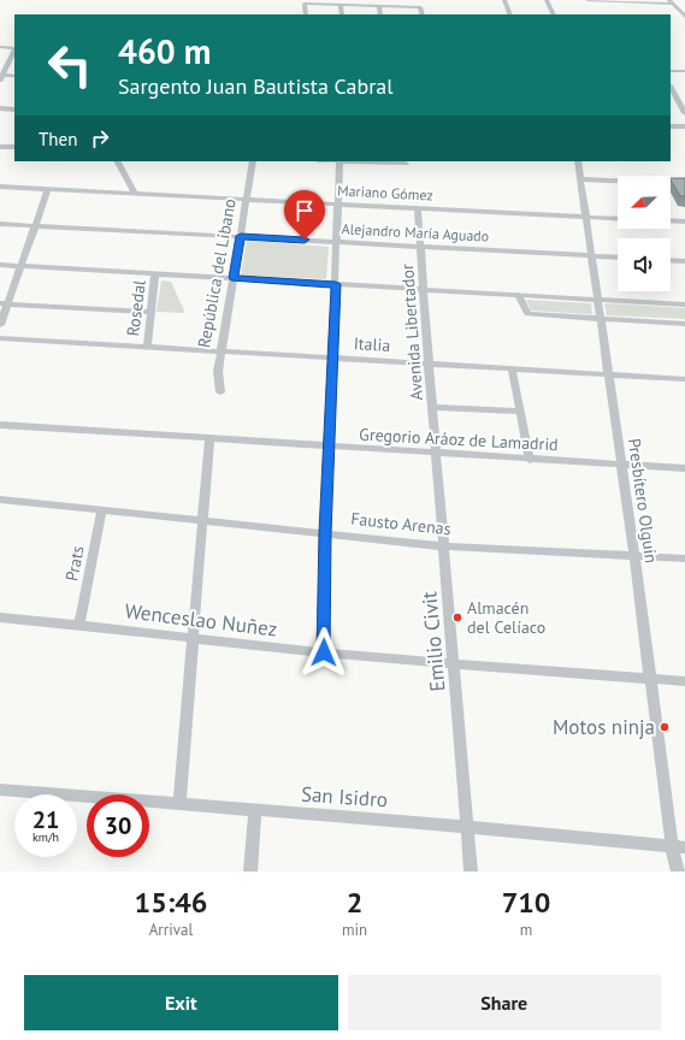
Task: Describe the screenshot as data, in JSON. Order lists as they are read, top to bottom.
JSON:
{
  "streets": {
    "street": [
      "Mariano Gómez",
      "Alejandro María Aguado",
      "República del Libano",
      "Rosedal",
      "Avenida Libertador",
      "Italia",
      "Gregorio Aráoz de Lamadrid",
      "Presbítero Olguín",
      "Fausto Arenas",
      "Prats",
      "Wenceslao Nuñez",
      "Emilio Civit",
      "San Isidro"
    ]
  },
  "crossings": [
    ["Mariano Gómez", "República del Libano"],
    ["Mariano Gómez", "Avenida Libertador"],
    ["Mariano Gómez", "Presbítero Olguín"],
    ["Alejandro María Aguado", "República del Libano"],
    ["Alejandro María Aguado", "Avenida Libertador"],
    ["Alejandro María Aguado", "Presbítero Olguín"],
    ["República del Libano", "Italia"],
    ["Rosedal", "Italia"],
    ["Avenida Libertador", "Italia"],
    ["Avenida Libertador", "Gregorio Aráoz de Lamadrid"],
    ["Avenida Libertador", "Emilio Civit"],
    ["Italia", "Presbítero Olguín"],
    ["Gregorio Aráoz de Lamadrid", "Presbítero Olguín"],
    ["Gregorio Aráoz de Lamadrid", "Emilio Civit"],
    ["Presbítero Olguín", "Fausto Arenas"],
    ["Presbítero Olguín", "Wenceslao Nuñez"],
    ["Presbítero Olguín", "San Isidro"],
    ["Fausto Arenas", "Prats"],
    ["Fausto Arenas", "Emilio Civit"],
    ["Prats", "Wenceslao Nuñez"],
    ["Wenceslao Nuñez", "Emilio Civit"],
    ["Emilio Civit", "San Isidro"]
  ],
  "places": ["Almacén del Celíaco", "Motos ninja"],
  "north": "bottom left",
  "page": {
    "turn": ["460 m", "Sargento Juan Bautista Cabral"],
    "then": "Then",
    "speed": "21 km/h",
    "limit": "30",
    "eta": [
      "15:46",
      "Arrival",
      "2",
      "min",
      "710",
      "m"
    ],
    "buttons": ["Exit", "Share"]
  }
}
